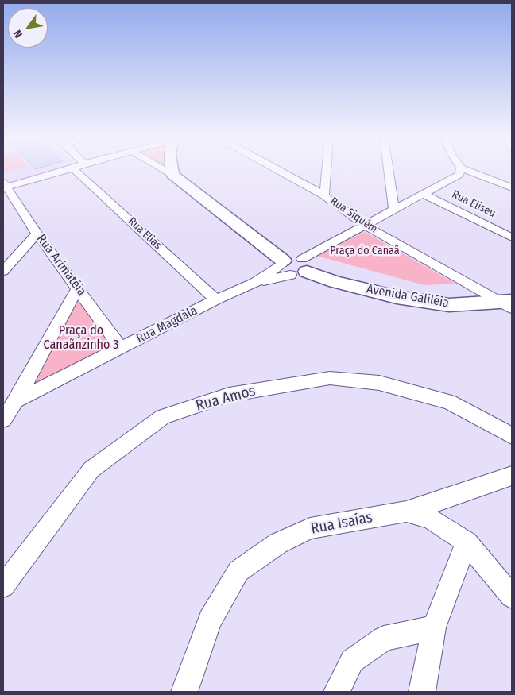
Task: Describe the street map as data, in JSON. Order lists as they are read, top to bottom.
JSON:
{
  "streets": {
    "main road": ["Avenida Galiléia"],
    "street": [
      "Rua Eliseu",
      "Rua Siquém",
      "Rua Elias",
      "Rua Arimatéia",
      "Rua Magdala",
      "Rua Amos",
      "Rua Isaías"
    ]
  },
  "crossings": [
    ["Rua Eliseu", "Rua Magdala"],
    ["Rua Siquém", "Avenida Galiléia"],
    ["Rua Siquém", "Rua Magdala"],
    ["Rua Elias", "Rua Magdala"],
    ["Rua Arimatéia", "Rua Magdala"],
    ["Avenida Galiléia", "Rua Magdala"]
  ],
  "parks": ["Praça do Canaã", "Praça do Canaãnzinho 3"],
  "north": "bottom left"
}
